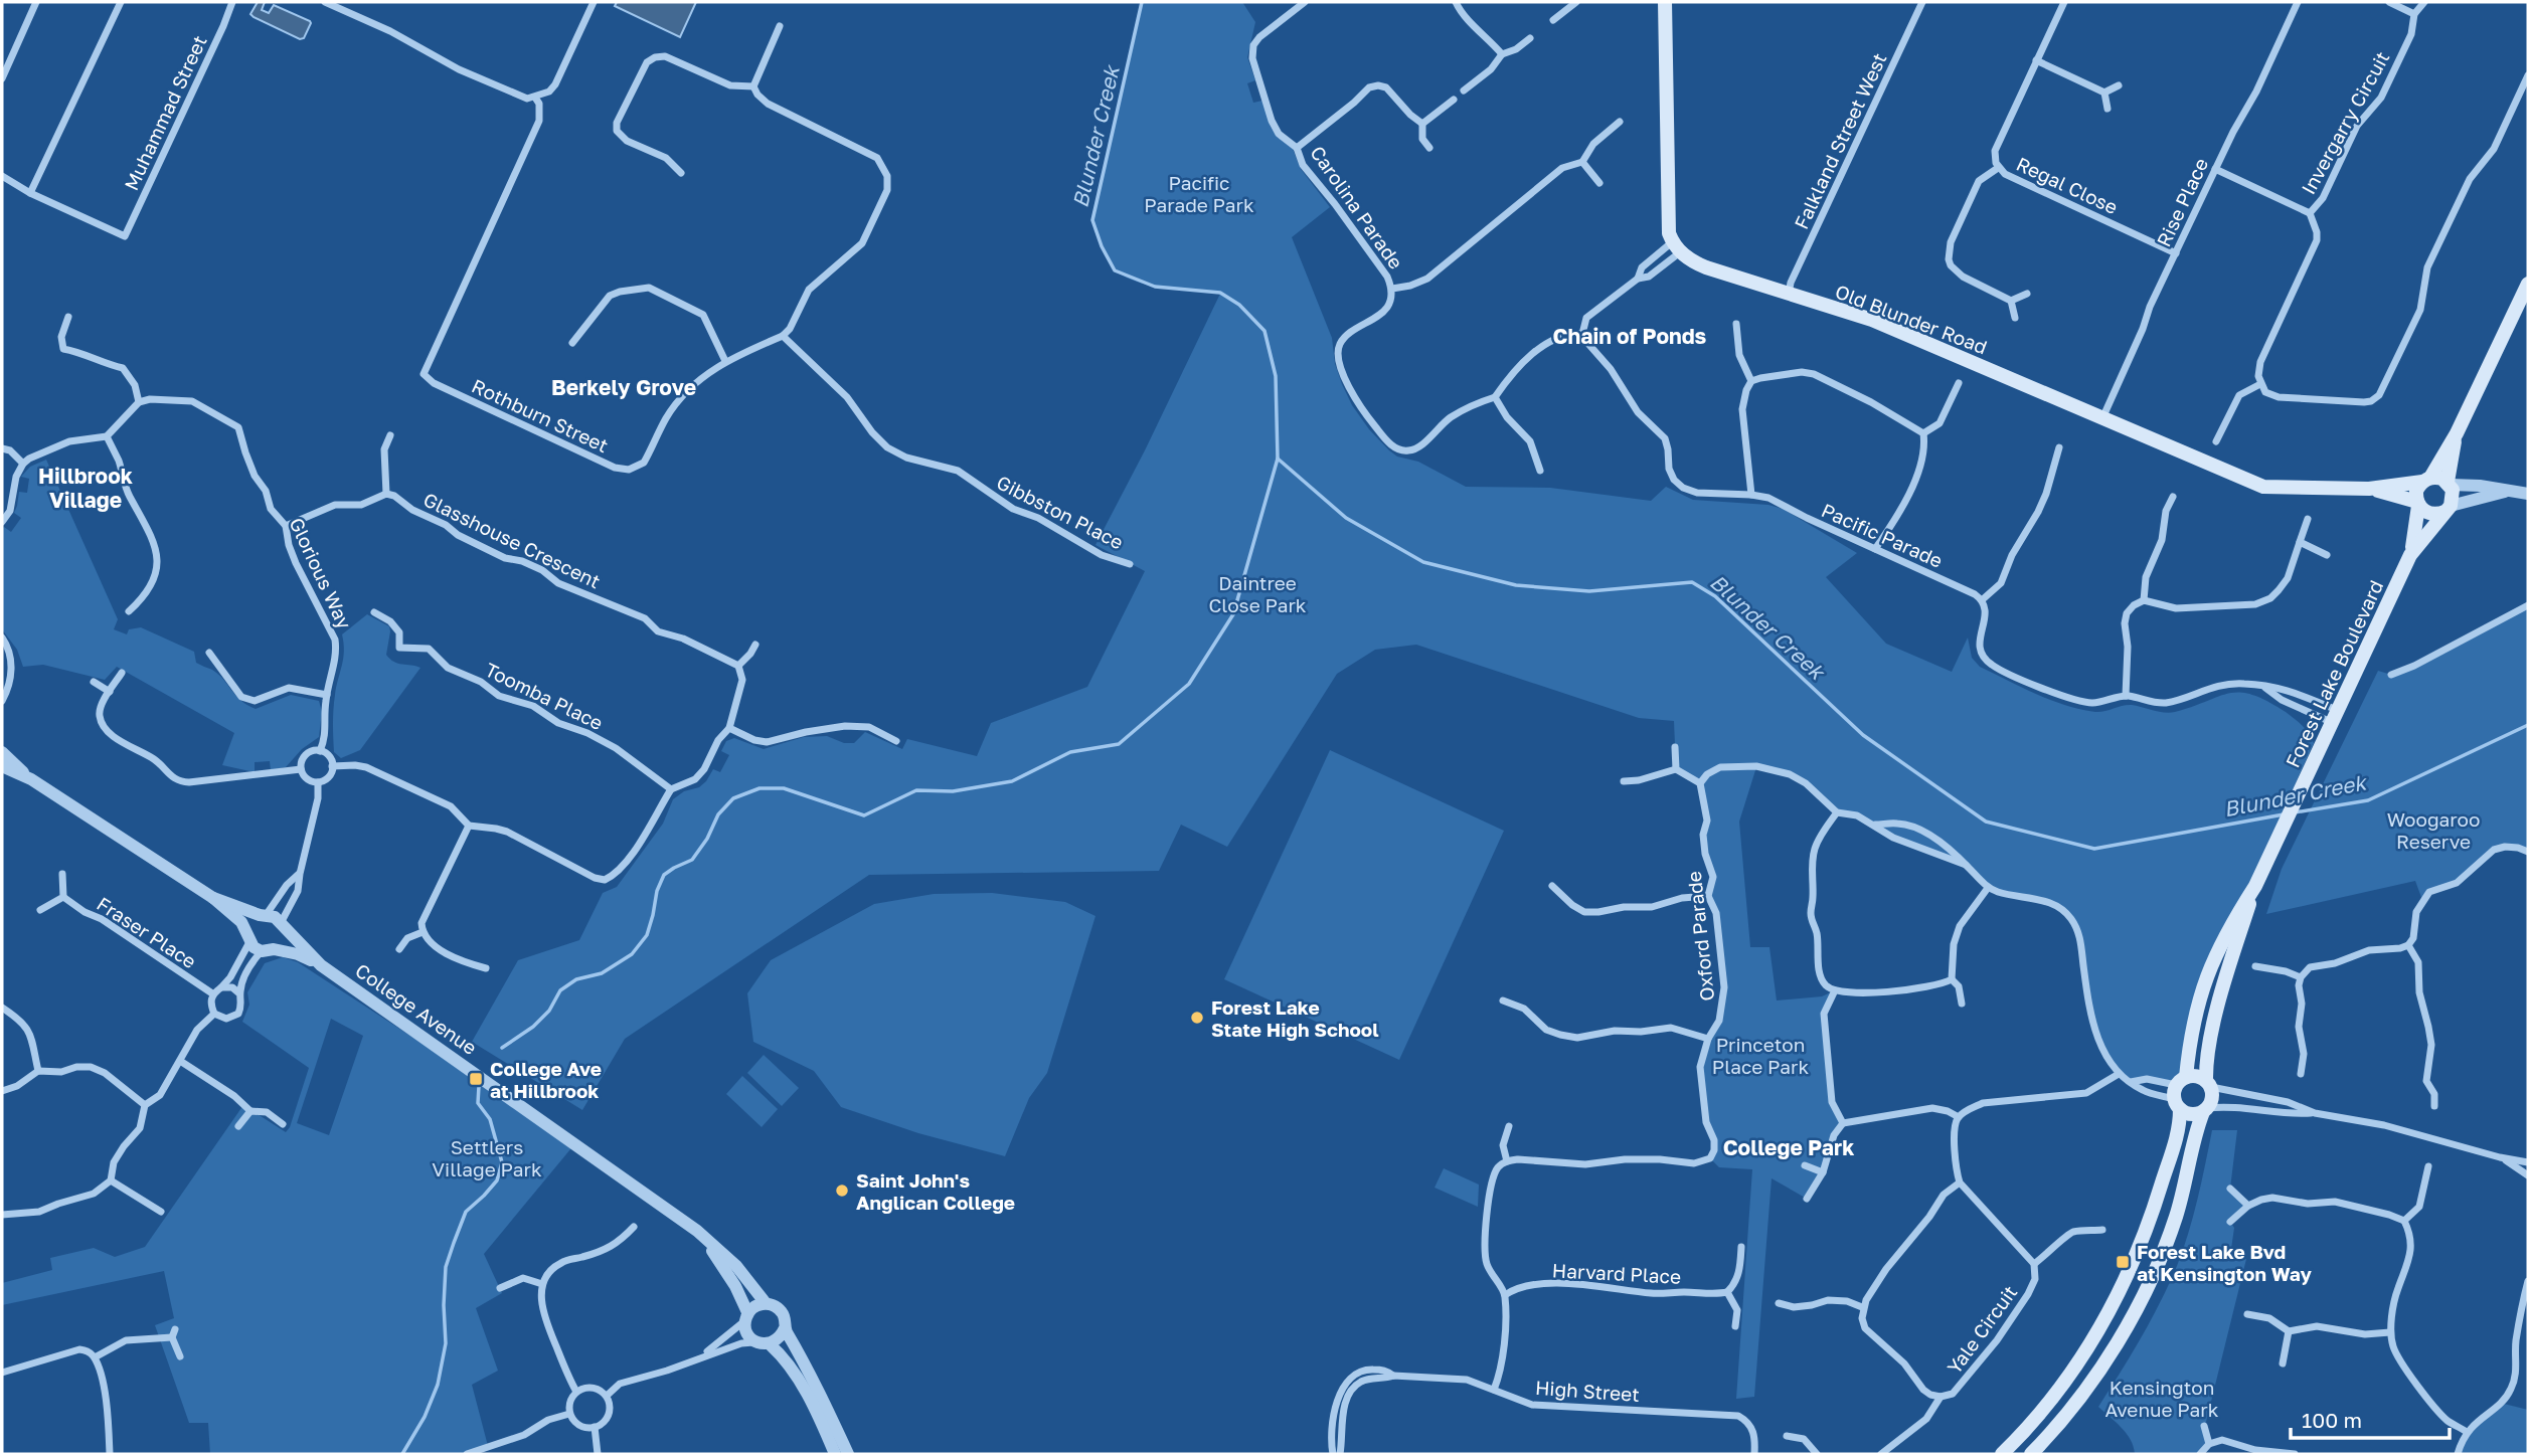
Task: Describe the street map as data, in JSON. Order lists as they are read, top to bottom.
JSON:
{
  "streets": {
    "main road": ["Old Blunder Road", "Forest Lake Boulevard"],
    "street": [
      "Muhammad Street",
      "Invergarry Circuit",
      "Falkland Street West",
      "Regal Close",
      "Rise Place",
      "Carolina Parade",
      "Rothburn Street",
      "Gibbston Place",
      "Pacific Parade",
      "Glasshouse Crescent",
      "Glorious Way",
      "Toomba Place",
      "Fraser Place",
      "Oxford Parade",
      "College Avenue",
      "Harvard Place",
      "Yale Circuit",
      "High Street"
    ]
  },
  "crossings": [
    ["Falkland Street West", "Old Blunder Road"],
    ["Regal Close", "Rise Place"],
    ["Rise Place", "Old Blunder Road"],
    ["Carolina Parade", "Pacific Parade"],
    ["Old Blunder Road", "Forest Lake Boulevard"],
    ["Rothburn Street", "Gibbston Place"]
  ],
  "districts": [
    "Chain of Ponds",
    "Berkely Grove",
    "Hillbrook Village",
    "College Park"
  ],
  "water": ["Blunder Creek"],
  "parks": [
    "Pacific Parade Park",
    "Daintree Close Park",
    "Woogaroo Reserve",
    "Princeton Place Park",
    "Settlers Village Park",
    "Kensington Avenue Park"
  ],
  "places": {
    "other": ["Forest Lake State High School", "Saint John's Anglican College"],
    "transit": ["College Ave at Hillbrook", "Forest Lake Bvd at Kensington Way"]
  },
  "scale_bar": "100 m"
}
